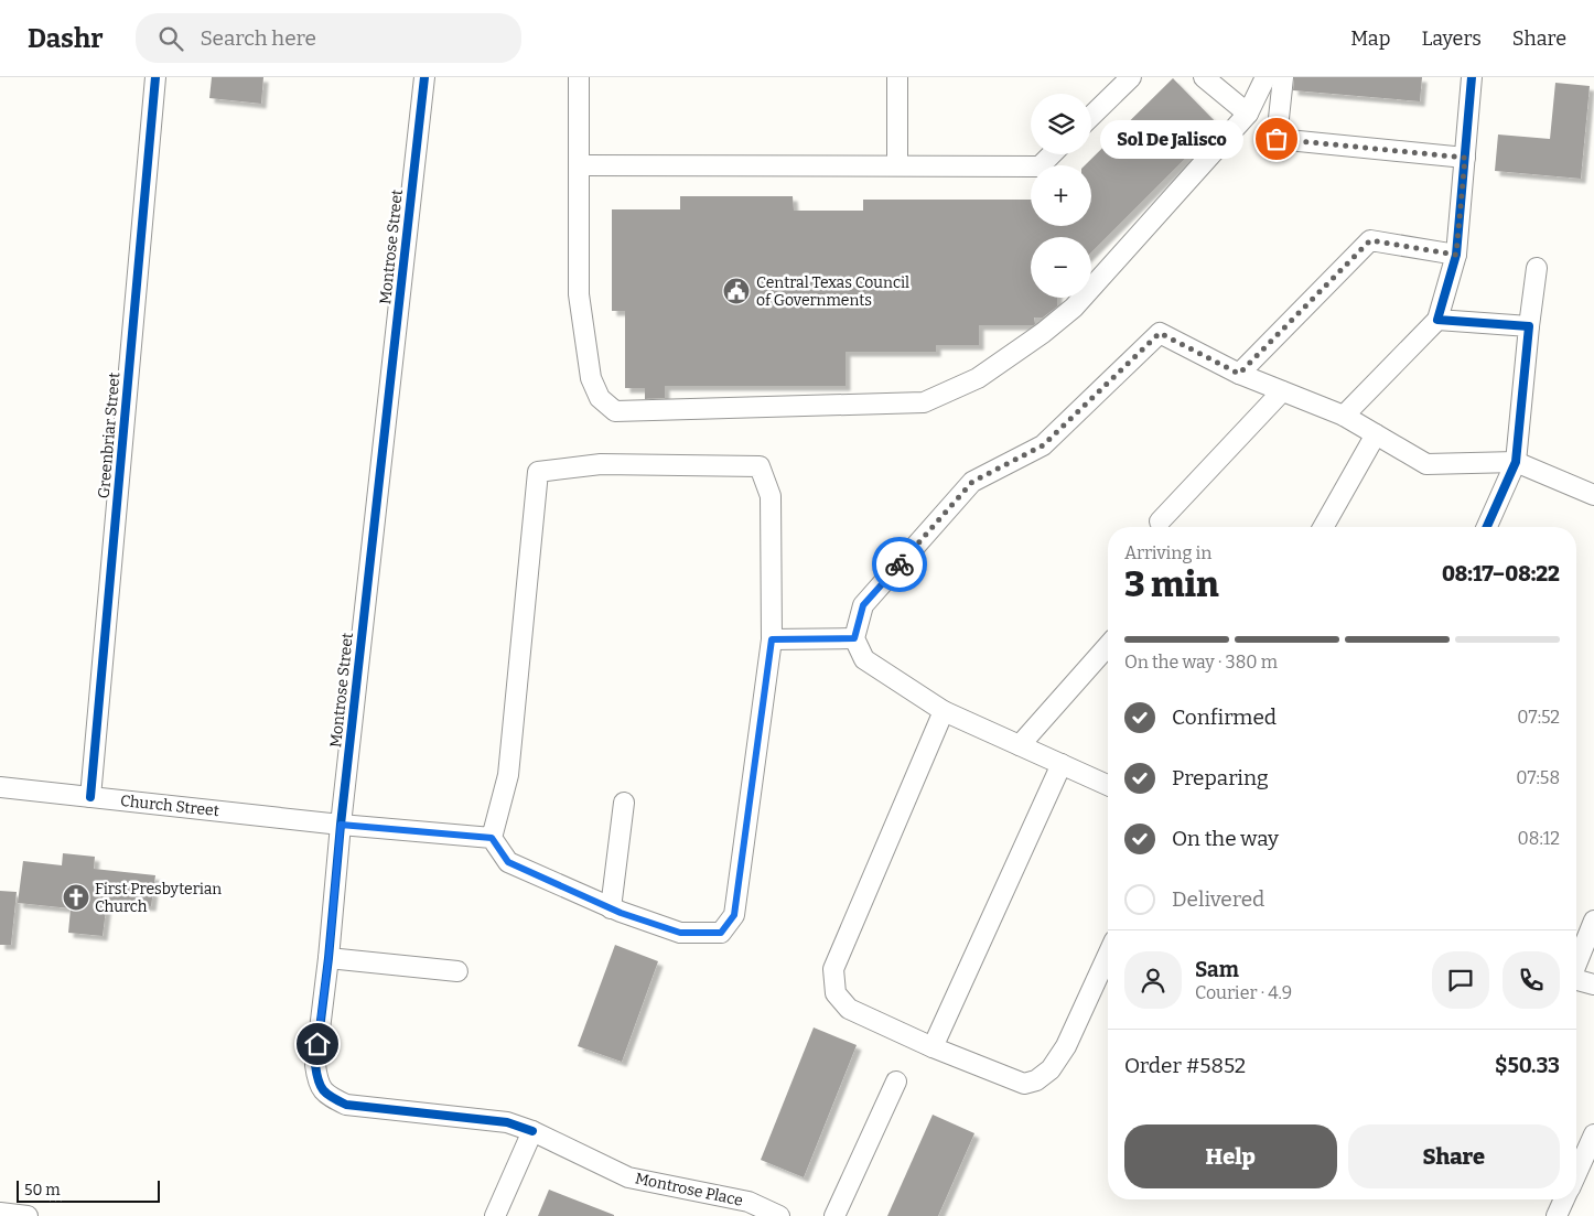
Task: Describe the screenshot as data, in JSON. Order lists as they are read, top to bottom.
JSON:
{
  "streets": {
    "street": [
      "Montrose Street",
      "Greenbriar Street",
      "Church Street",
      "Montrose Place"
    ]
  },
  "crossings": [
    ["Montrose Street", "Church Street"],
    ["Montrose Street", "Montrose Place"],
    ["Greenbriar Street", "Church Street"]
  ],
  "places": {
    "other": ["Sol De Jalisco"],
    "public building": ["Central Texas Council of Governments"],
    "church": ["First Presbyterian Church"]
  },
  "scale_bar": "50 m",
  "page": {
    "header": "Dashr",
    "search": "Search here",
    "nav": ["Map", "Layers", "Share"],
    "map_buttons": ["+", "−"],
    "bubble": "Sol De Jalisco",
    "heading": ["3 min", "Arriving in", "08:17–08:22"],
    "panel": [
      "Sam",
      "Courier · 4.9",
      "Order #5852",
      "$50.33"
    ],
    "bar": "On the way · 380 m",
    "list": [
      ["Confirmed", "07:52"],
      ["Preparing", "07:58"],
      ["On the way", "08:12"],
      "Delivered"
    ],
    "buttons": ["Help", "Share"],
    "scale": "50 m"
  }
}
